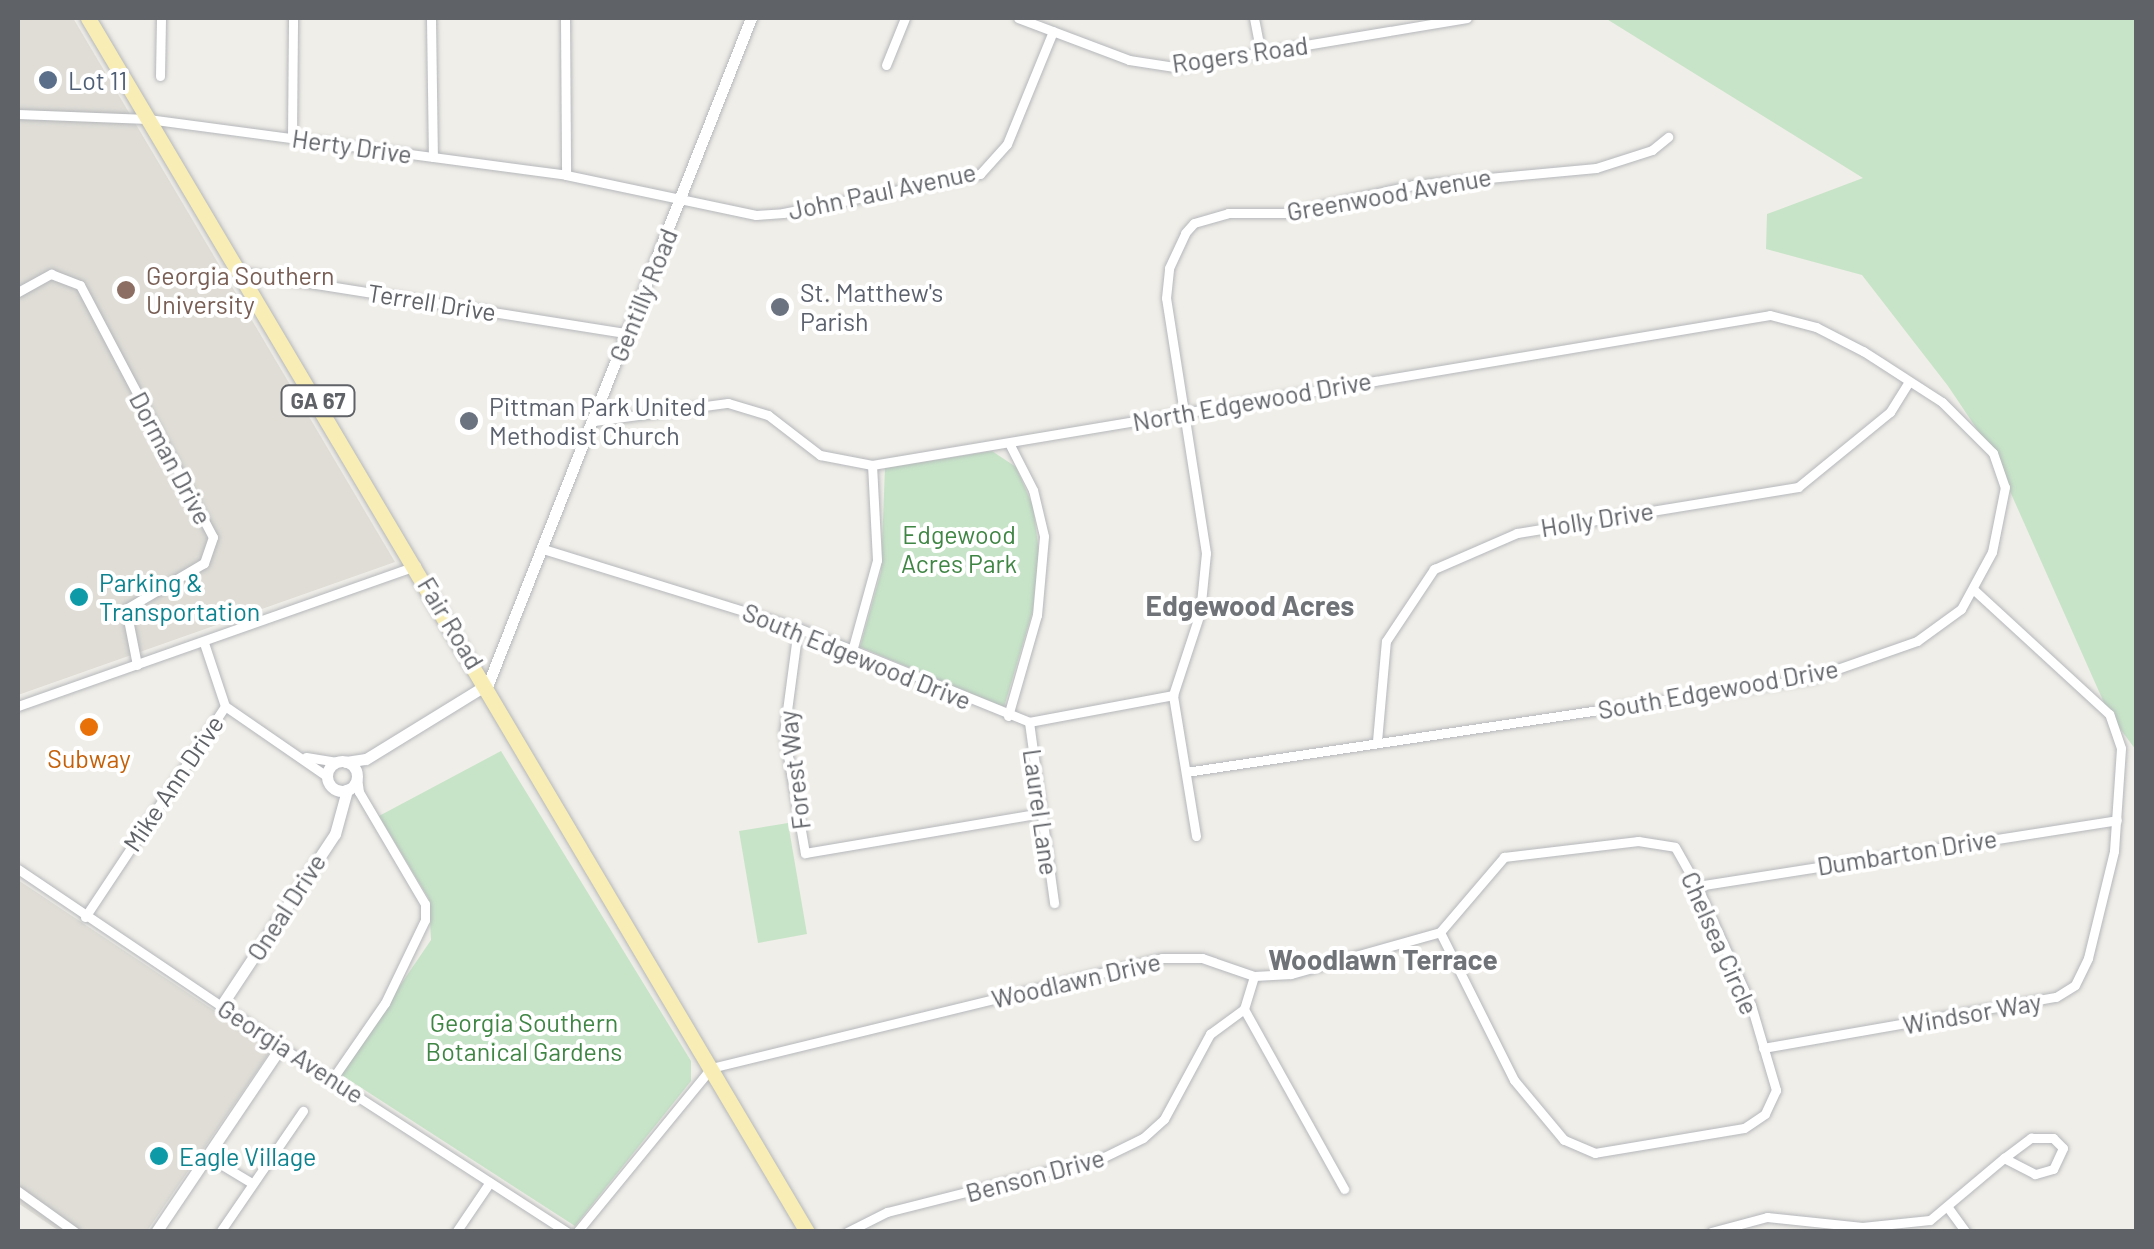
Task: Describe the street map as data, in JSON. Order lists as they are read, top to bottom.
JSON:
{
  "streets": {
    "main road": ["GA 67", "Fair Road"],
    "street": [
      "Rogers Road",
      "Herty Drive",
      "John Paul Avenue",
      "Greenwood Avenue",
      "Gentilly Road",
      "Terrell Drive",
      "North Edgewood Drive",
      "Dorman Drive",
      "Holly Drive",
      "South Edgewood Drive",
      "Forest Way",
      "Mike Ann Drive",
      "Laurel Lane",
      "Dumbarton Drive",
      "Oneal Drive",
      "Chelsea Circle",
      "Woodlawn Drive",
      "Windsor Way",
      "Georgia Avenue",
      "Benson Drive"
    ]
  },
  "crossings": [
    ["Rogers Road", "John Paul Avenue"],
    ["Herty Drive", "John Paul Avenue"],
    ["Herty Drive", "Gentilly Road"],
    ["Herty Drive", "Fair Road"],
    ["John Paul Avenue", "Gentilly Road"],
    ["Greenwood Avenue", "North Edgewood Drive"],
    ["Greenwood Avenue", "South Edgewood Drive"],
    ["Gentilly Road", "Terrell Drive"],
    ["Gentilly Road", "North Edgewood Drive"],
    ["Gentilly Road", "Fair Road"],
    ["Gentilly Road", "South Edgewood Drive"],
    ["Terrell Drive", "Fair Road"],
    ["North Edgewood Drive", "Holly Drive"],
    ["North Edgewood Drive", "South Edgewood Drive"],
    ["Holly Drive", "South Edgewood Drive"],
    ["Fair Road", "Woodlawn Drive"],
    ["South Edgewood Drive", "Forest Way"],
    ["South Edgewood Drive", "Laurel Lane"],
    ["South Edgewood Drive", "Windsor Way"],
    ["Forest Way", "Laurel Lane"],
    ["Mike Ann Drive", "Georgia Avenue"],
    ["Dumbarton Drive", "Chelsea Circle"],
    ["Dumbarton Drive", "Woodlawn Drive"],
    ["Dumbarton Drive", "Windsor Way"],
    ["Oneal Drive", "Georgia Avenue"],
    ["Chelsea Circle", "Woodlawn Drive"],
    ["Chelsea Circle", "Windsor Way"],
    ["Woodlawn Drive", "Windsor Way"]
  ],
  "districts": ["Edgewood Acres", "Woodlawn Terrace"],
  "parks": ["Edgewood Acres Park", "Georgia Southern Botanical Gardens"],
  "places": [
    "Lot 11",
    "Georgia Southern University",
    "St. Matthew's Parish",
    "Pittman Park United Methodist Church",
    "Parking & Transportation",
    "Subway",
    "Eagle Village"
  ]
}
